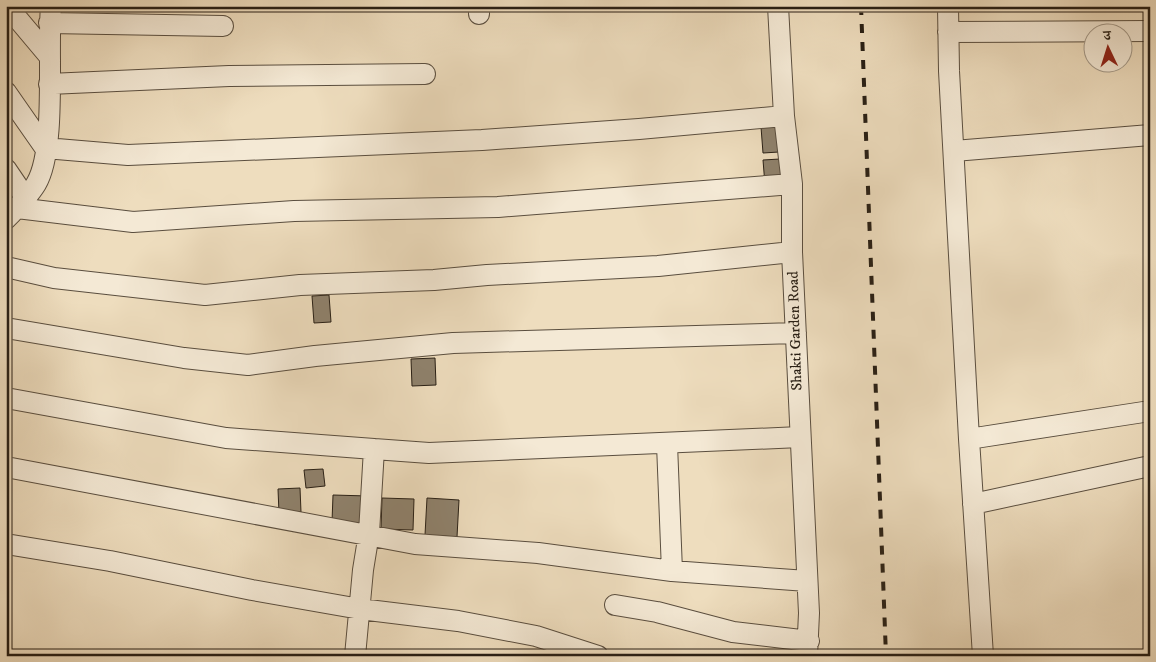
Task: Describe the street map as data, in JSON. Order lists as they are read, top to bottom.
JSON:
{
  "streets": {
    "street": ["Shakti Garden Road"]
  },
  "north": "top"
}
